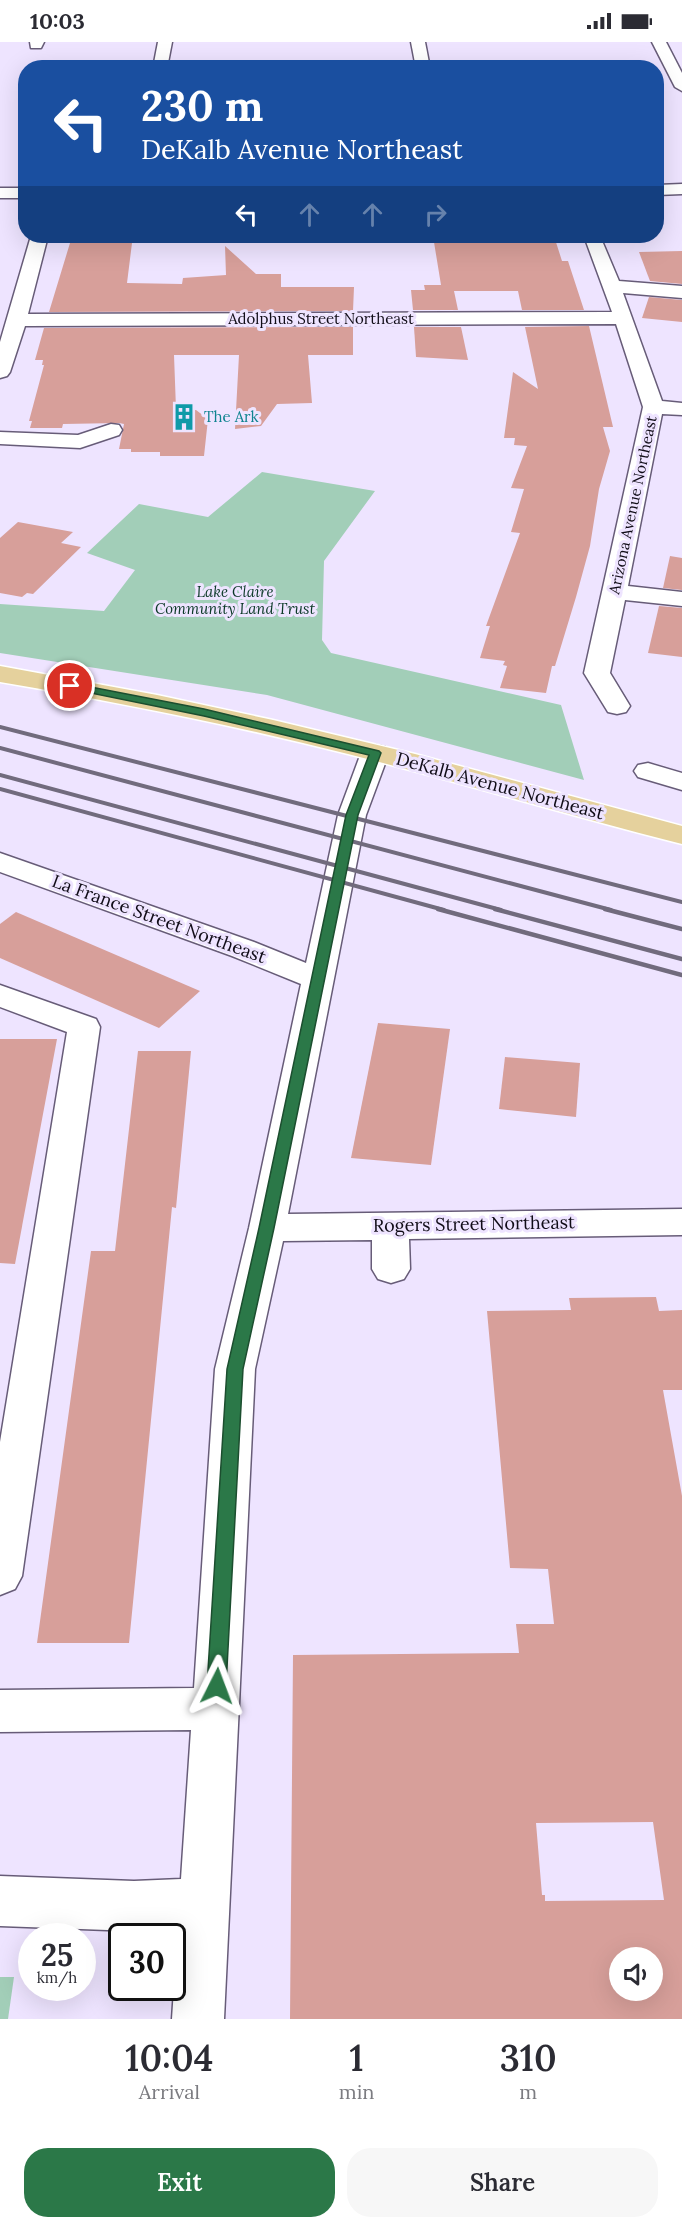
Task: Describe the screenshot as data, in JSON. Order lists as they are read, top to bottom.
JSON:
{
  "streets": {
    "main road": ["DeKalb Avenue Northeast"],
    "street": [
      "Adolphus Street Northeast",
      "Arizona Avenue Northeast",
      "La France Street Northeast",
      "Rogers Street Northeast"
    ]
  },
  "crossings": [
    ["Adolphus Street Northeast", "Arizona Avenue Northeast"]
  ],
  "parks": ["Lake Claire Community Land Trust"],
  "places": {
    "building": ["The Ark"]
  },
  "page": {
    "status": "10:03",
    "turn": ["230 m", "DeKalb Avenue Northeast"],
    "speed": "25 km/h",
    "limit": "30",
    "eta": [
      "10:04",
      "Arrival",
      "1",
      "min",
      "310",
      "m"
    ],
    "buttons": ["Exit", "Share"]
  }
}
